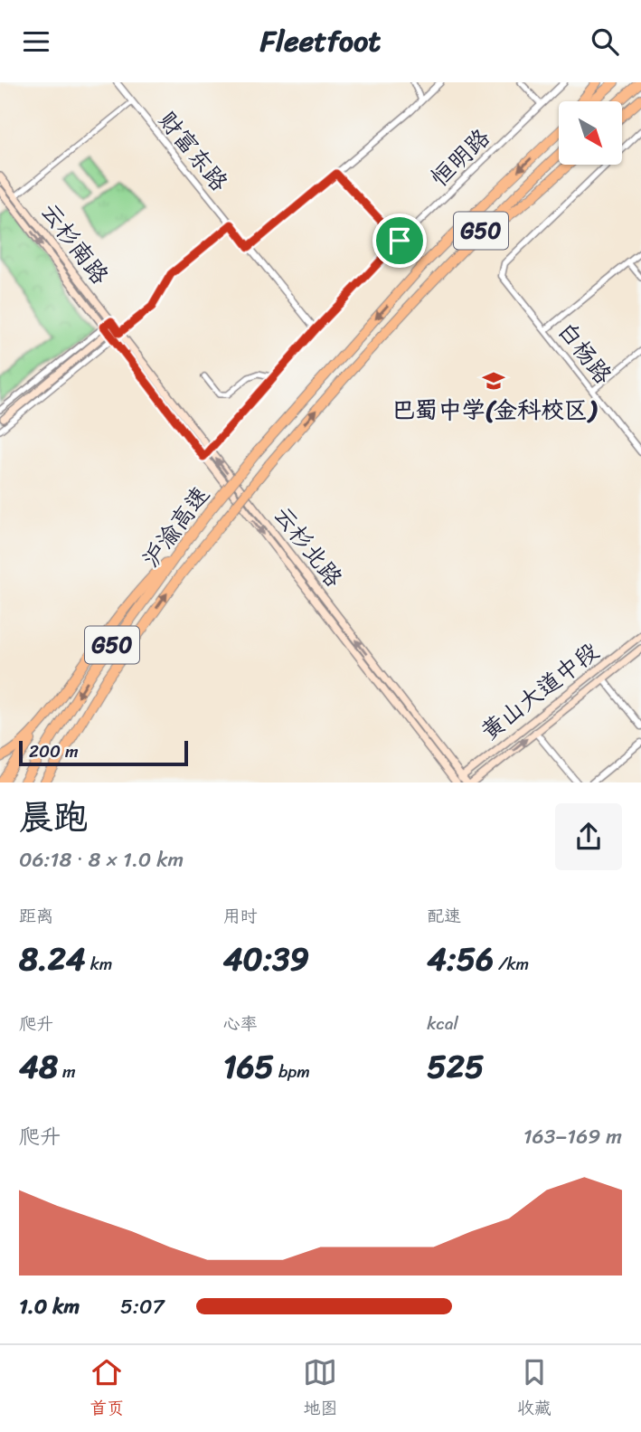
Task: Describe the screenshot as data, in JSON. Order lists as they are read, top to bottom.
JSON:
{
  "streets": {
    "highway": ["G50", "沪渝高速"],
    "main road": ["云杉南路", "云杉北路", "黄山大道中段"],
    "street": ["财富东路", "恒明路", "白杨路"]
  },
  "crossings": [
    ["财富东路", "恒明路"],
    ["恒明路", "云杉北路"],
    ["云杉南路", "云杉北路"],
    ["云杉北路", "黄山大道中段"]
  ],
  "places": {
    "school or university": ["巴蜀中学(金科校区)"]
  },
  "scale_bar": "200 m",
  "north": "bottom right",
  "page": {
    "header": "Fleetfoot",
    "scale": "200 m",
    "heading": ["晨跑", "06:18 · 8 × 1.0 km"],
    "stats": [
      ["距离", "8.24 km"],
      ["用时", "40:39"],
      ["配速", "4:56 /km"],
      ["爬升", "48 m"],
      ["心率", "165 bpm"],
      ["kcal", "525"]
    ],
    "chart": ["爬升", "163–169 m"],
    "list": [
      {
        "name": "1.0 km",
        "note": "5:07"
      }
    ],
    "tabs": ["首页", "地图", "收藏"]
  }
}
